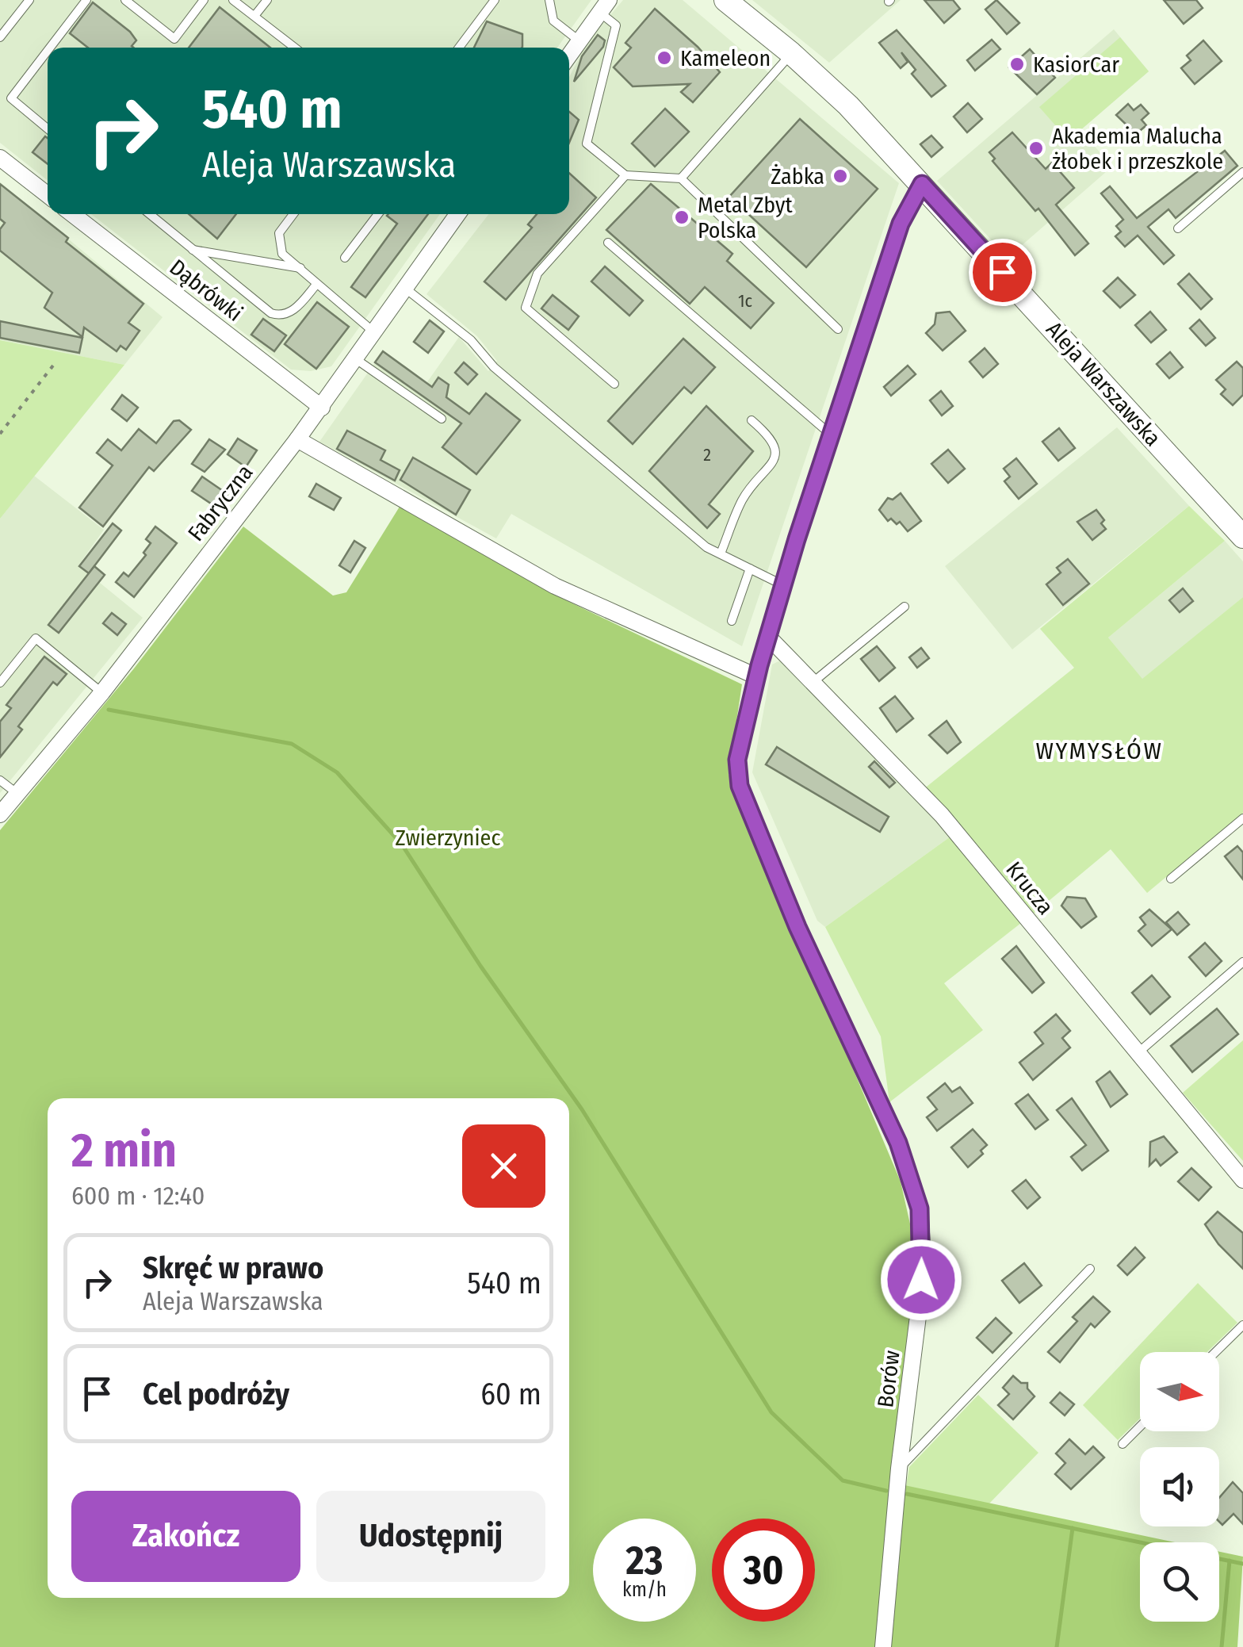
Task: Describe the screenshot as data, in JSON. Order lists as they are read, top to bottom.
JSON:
{
  "streets": {
    "street": [
      "Dąbrówki",
      "Aleja Warszawska",
      "Fabryczna",
      "Krucza",
      "Borów"
    ]
  },
  "crossings": [
    ["Dąbrówki", "Fabryczna"],
    ["Aleja Warszawska", "Borów"],
    ["Krucza", "Borów"]
  ],
  "districts": ["WYMYSŁÓW"],
  "parks": ["Zwierzyniec"],
  "places": [
    "Kameleon",
    "KasiorCar",
    "Akademia Malucha żłobek i przeszkole",
    "Żabka",
    "Metal Zbyt Polska"
  ],
  "house_numbers": ["1c", "2"],
  "north": "right",
  "page": {
    "turn": ["540 m", "Aleja Warszawska"],
    "heading": ["2 min", "600 m · 12:40"],
    "list": [
      {
        "name": "Skręć w prawo",
        "note": "Aleja Warszawska",
        "value": "540 m"
      },
      {
        "name": "Cel podróży",
        "value": "60 m"
      }
    ],
    "buttons": ["Zakończ", "Udostępnij"],
    "speed": "23 km/h",
    "limit": "30"
  }
}
